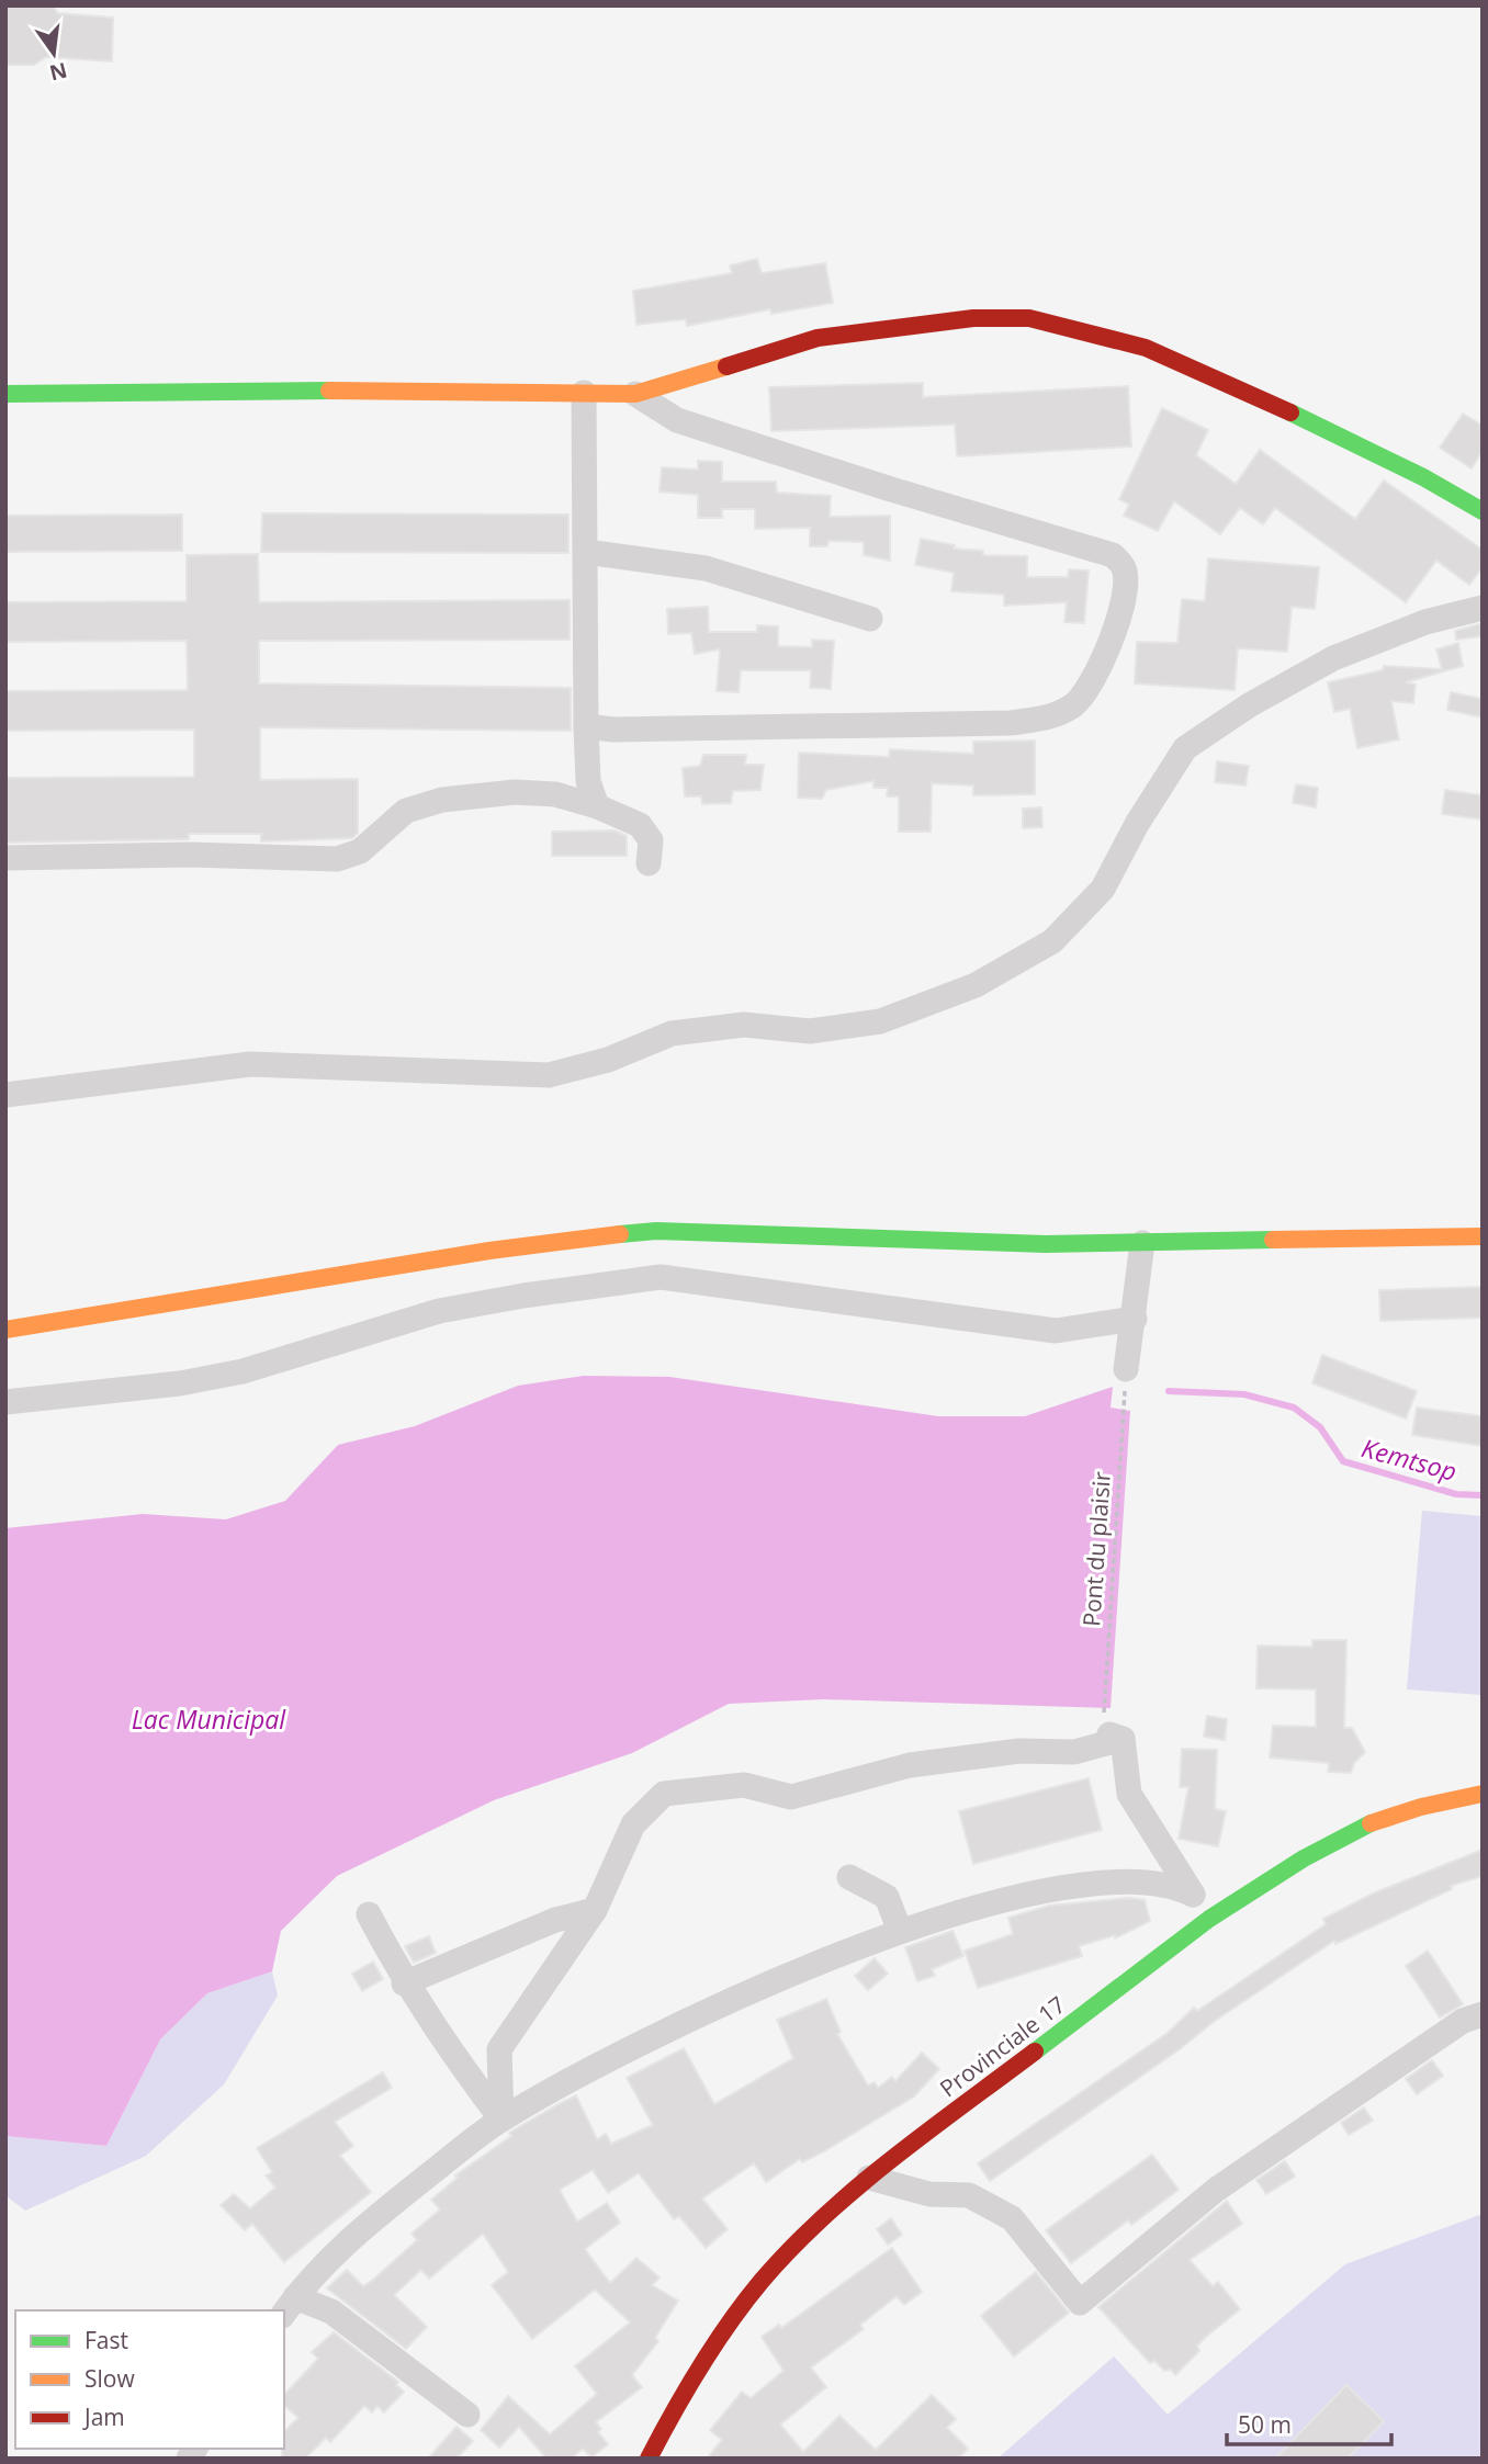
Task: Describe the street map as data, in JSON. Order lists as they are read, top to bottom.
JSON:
{
  "streets": {
    "main road": ["Provinciale 17"],
    "path": ["Pont du plaisir"]
  },
  "water": ["Kemtsop", "Lac Municipal"],
  "legend": ["Fast", "Slow", "Jam"],
  "scale_bar": "50 m",
  "north": "bottom"
}
